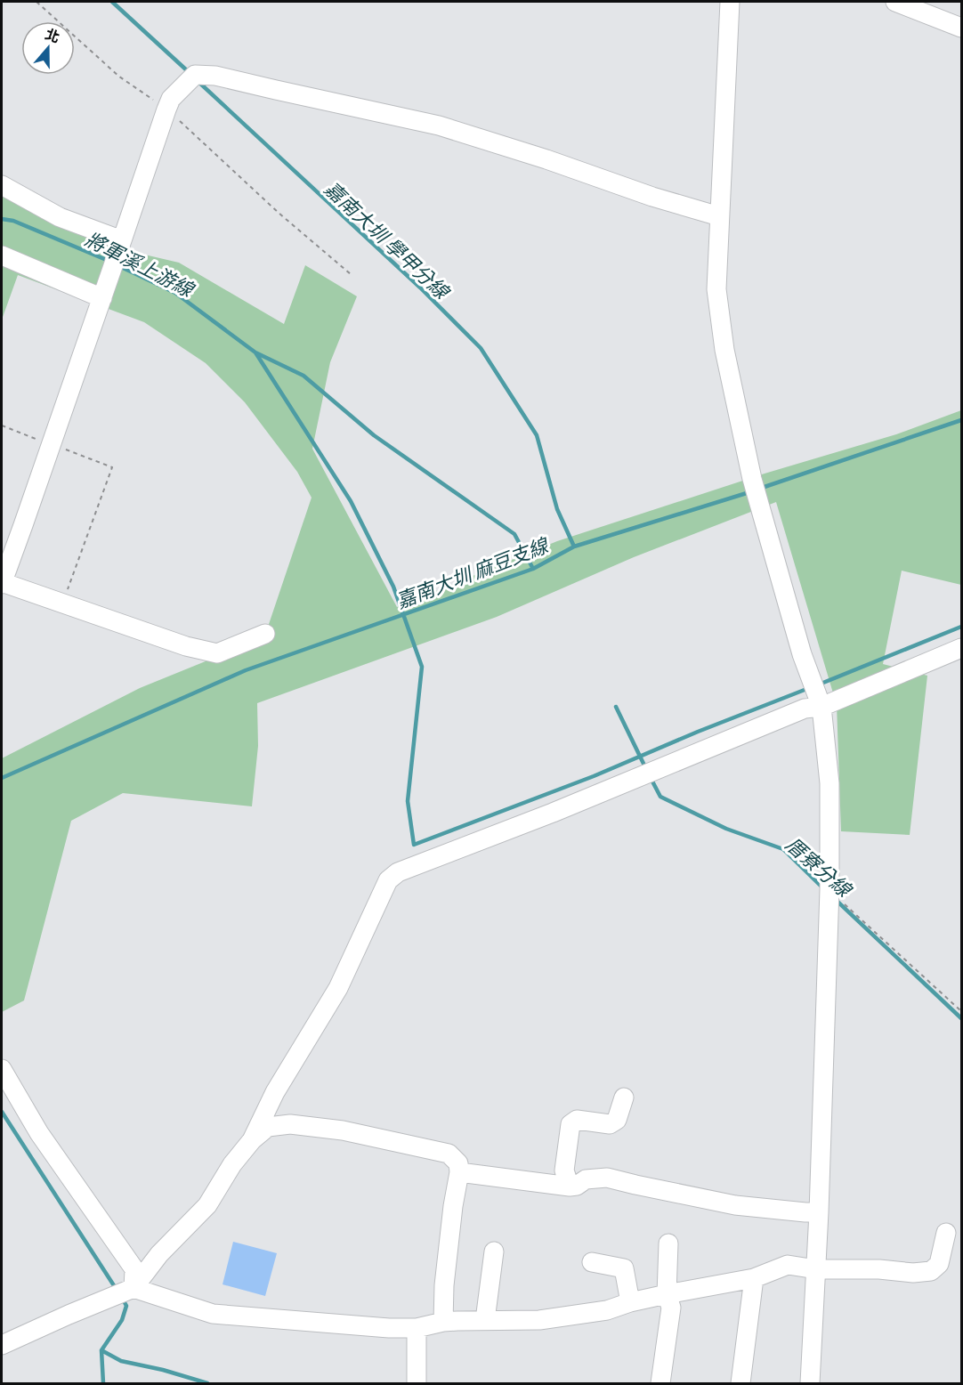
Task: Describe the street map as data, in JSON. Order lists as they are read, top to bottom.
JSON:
{
  "water": [
    "嘉南大圳 學甲分線",
    "將軍溪上游線",
    "嘉南大圳 麻豆支線",
    "厝寮分線"
  ],
  "north": "top"
}
